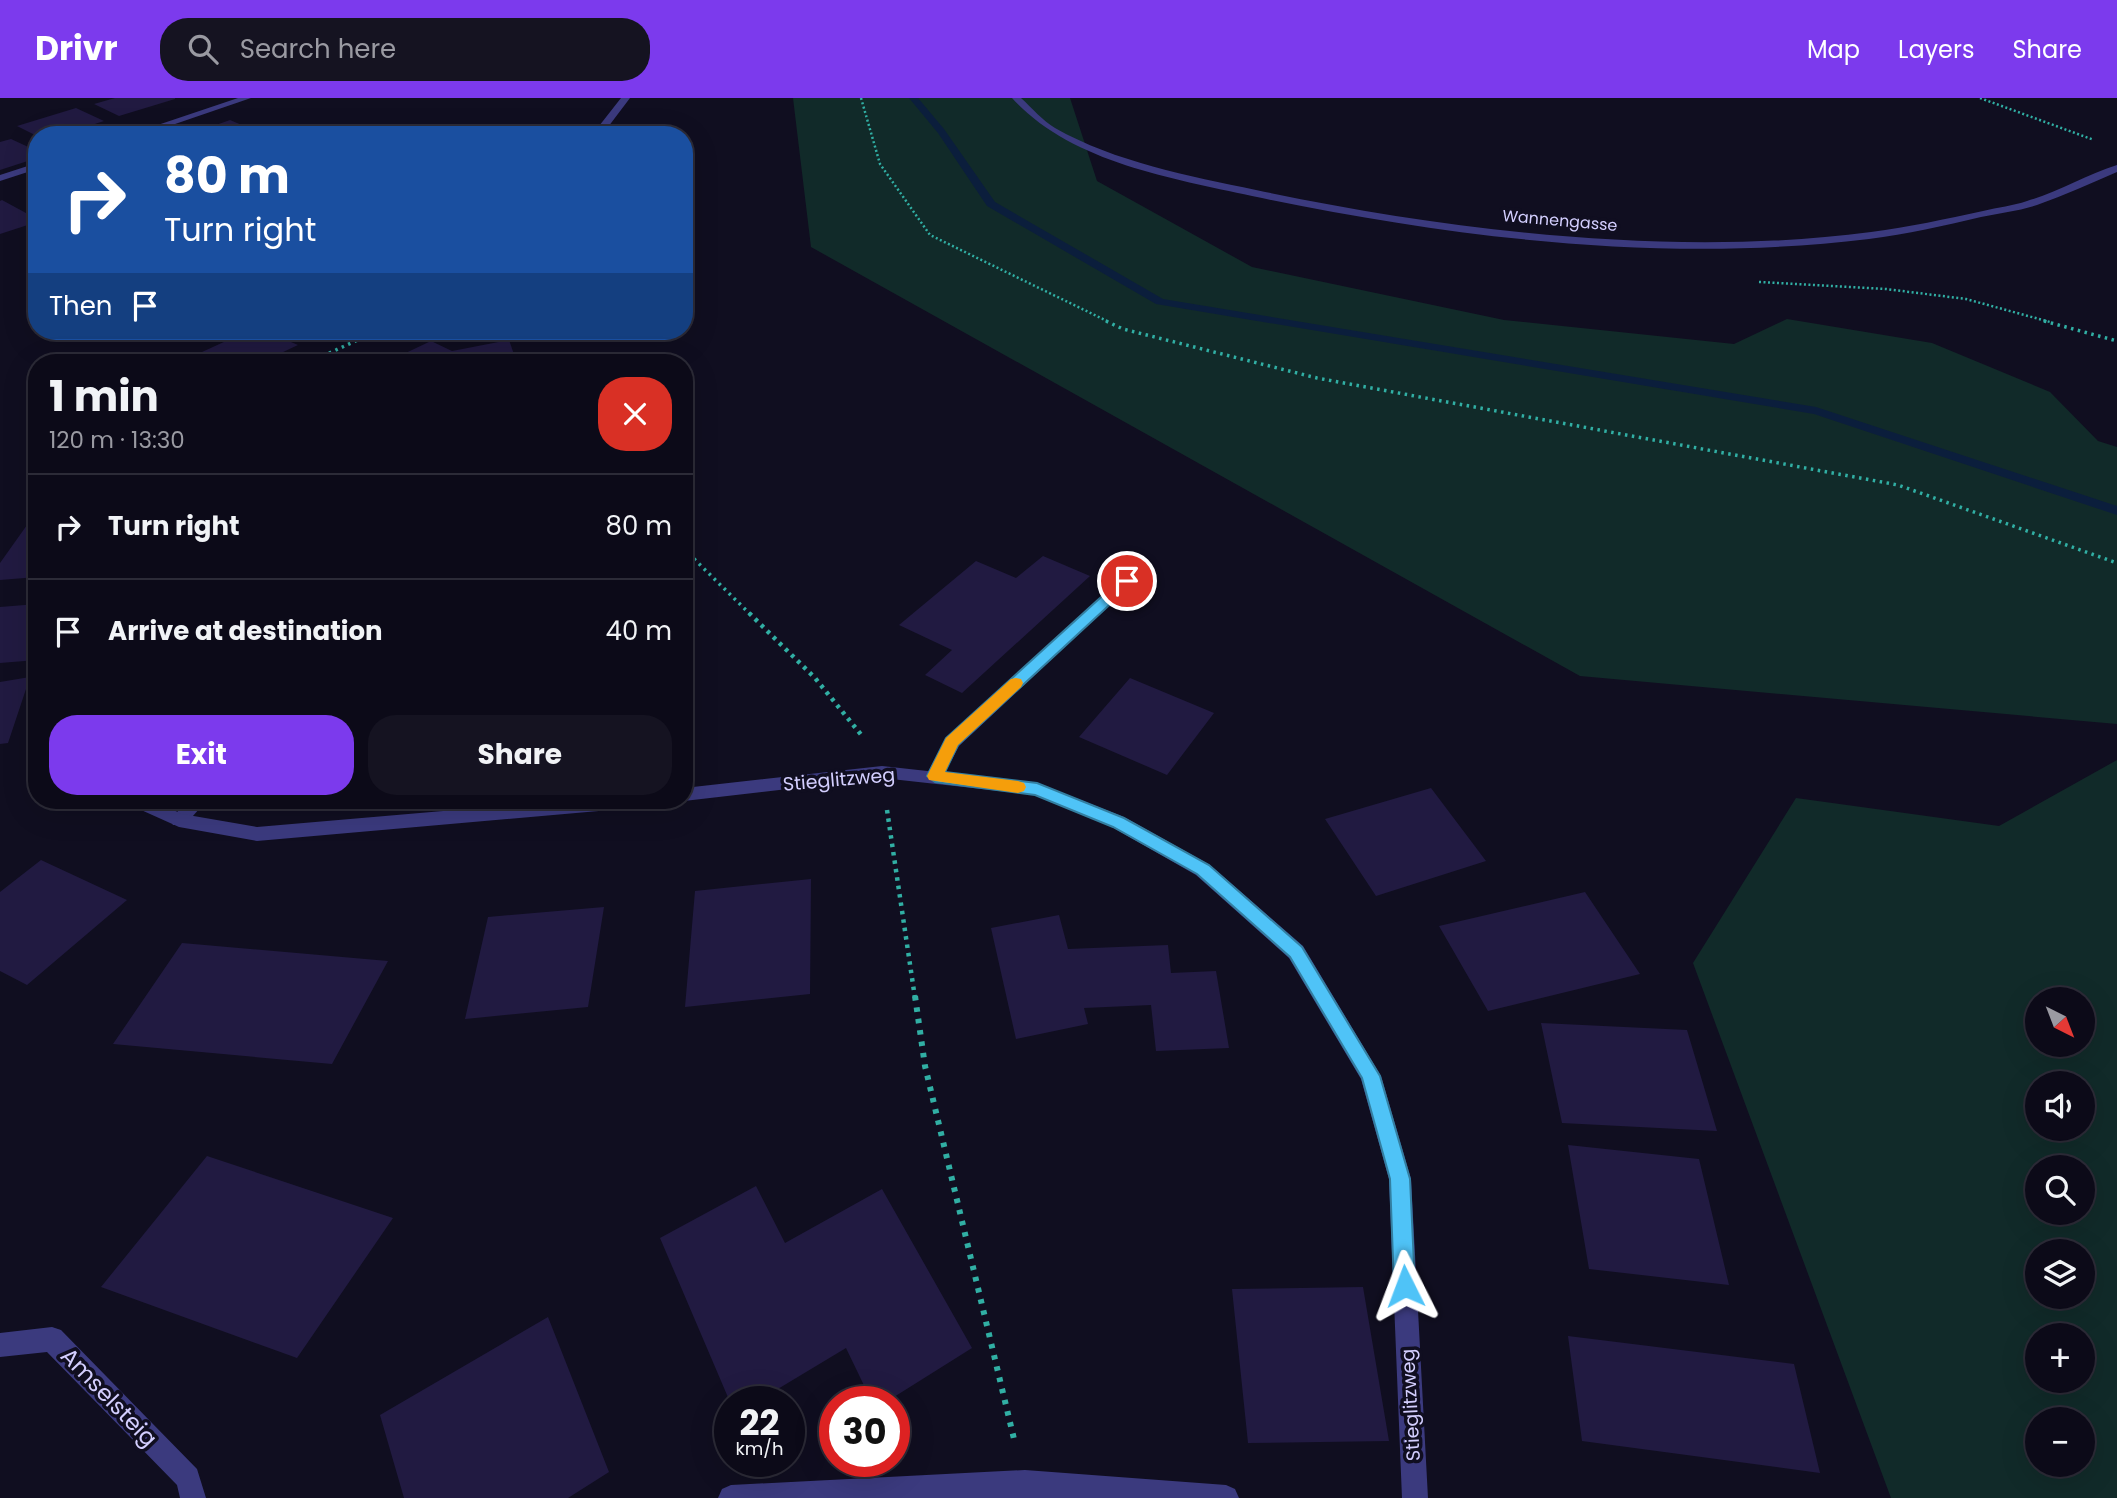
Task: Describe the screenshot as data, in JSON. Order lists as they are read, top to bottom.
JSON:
{
  "streets": {
    "street": ["Wannengasse", "Stieglitzweg", "Amselsteig"]
  },
  "north": "bottom right",
  "page": {
    "header": "Drivr",
    "search": "Search here",
    "nav": ["Map", "Layers", "Share"],
    "turn": ["80 m", "Turn right"],
    "then": "Then",
    "heading": ["1 min", "120 m · 13:30"],
    "list": [
      {
        "name": "Turn right",
        "value": "80 m"
      },
      {
        "name": "Arrive at destination",
        "value": "40 m"
      }
    ],
    "buttons": ["Exit", "Share"],
    "map_buttons": ["+", "−"],
    "speed": "22 km/h",
    "limit": "30"
  }
}
